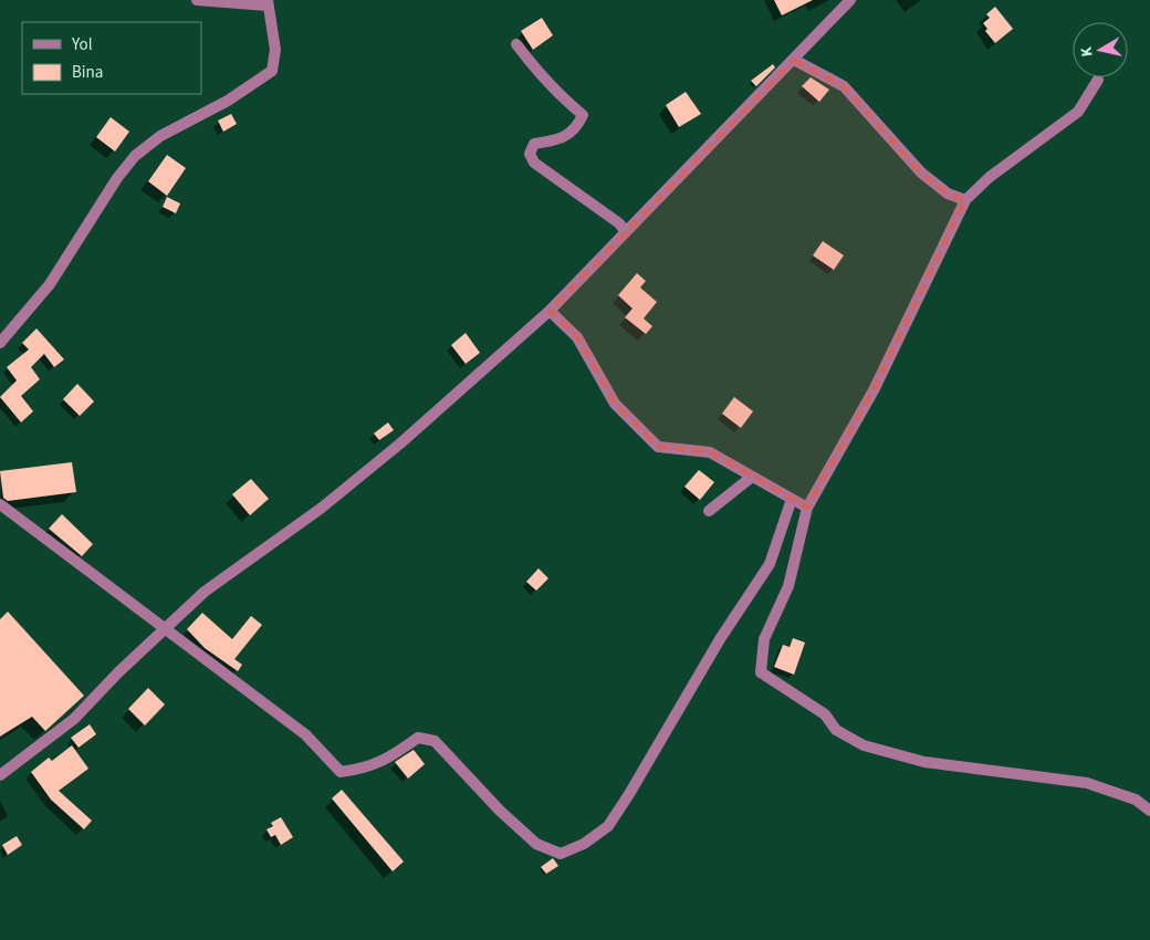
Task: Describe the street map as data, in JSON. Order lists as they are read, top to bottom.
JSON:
{
  "legend": ["Yol", "Bina"],
  "north": "left"
}
